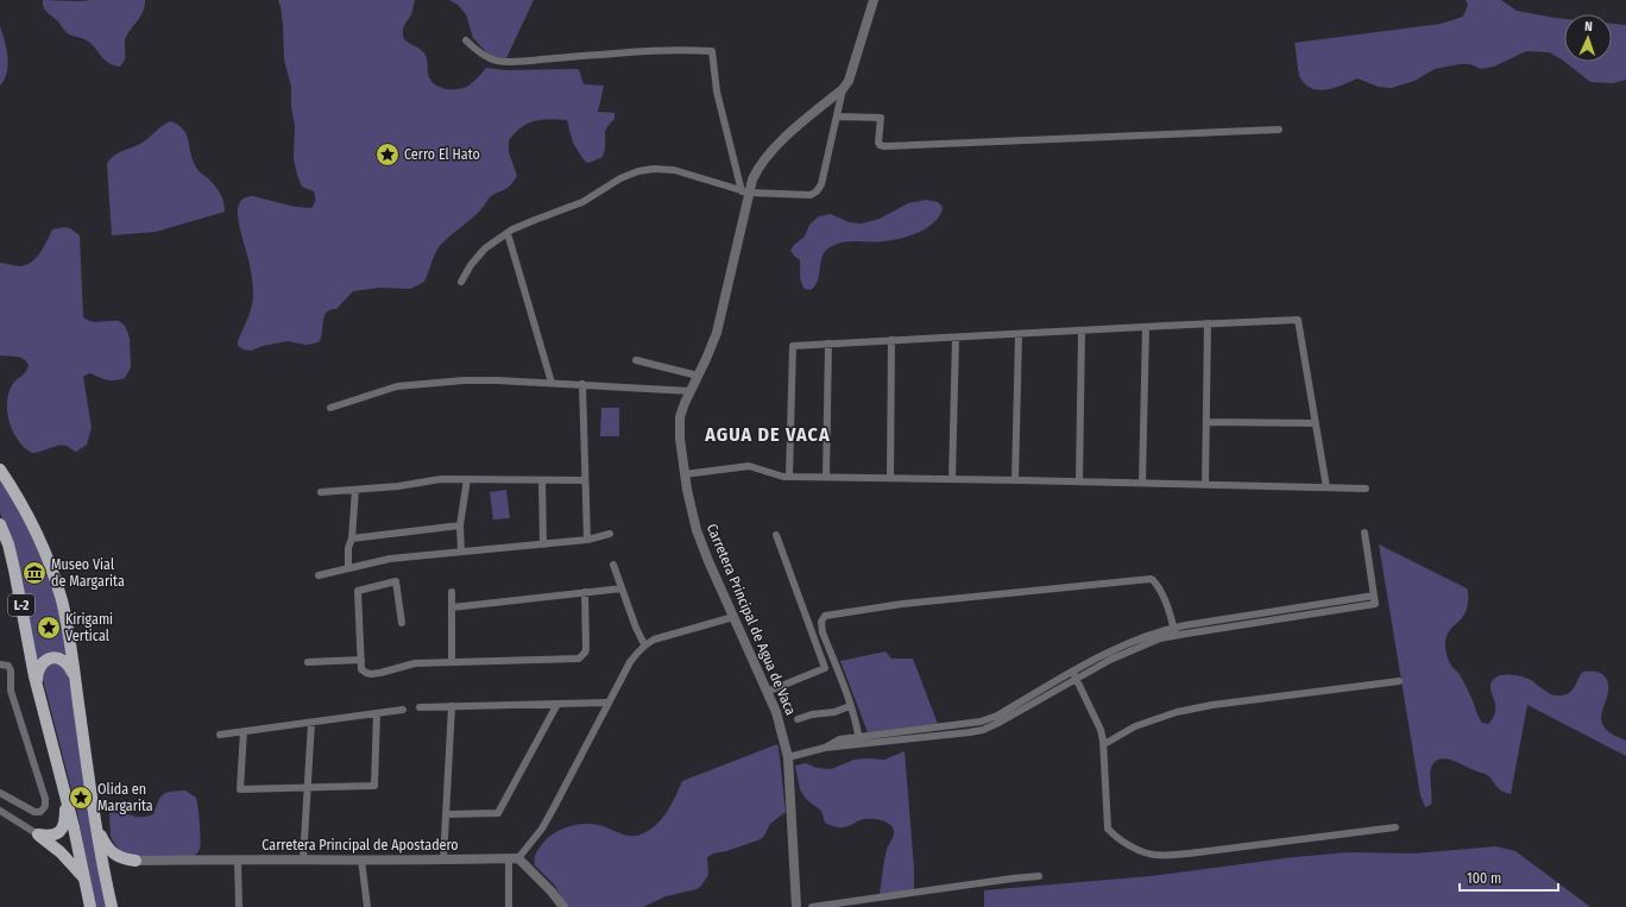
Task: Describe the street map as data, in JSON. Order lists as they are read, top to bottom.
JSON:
{
  "streets": {
    "main road": ["L-2"],
    "street": ["Carretera Principal de Agua de Vaca", "Carretera Principal de Apostadero"]
  },
  "districts": ["AGUA DE VACA"],
  "places": {
    "place": ["Cerro El Hato", "Kirigami Vertical", "Olida en Margarita"],
    "museum": ["Museo Vial de Margarita"]
  },
  "scale_bar": "100 m",
  "north": "top"
}
